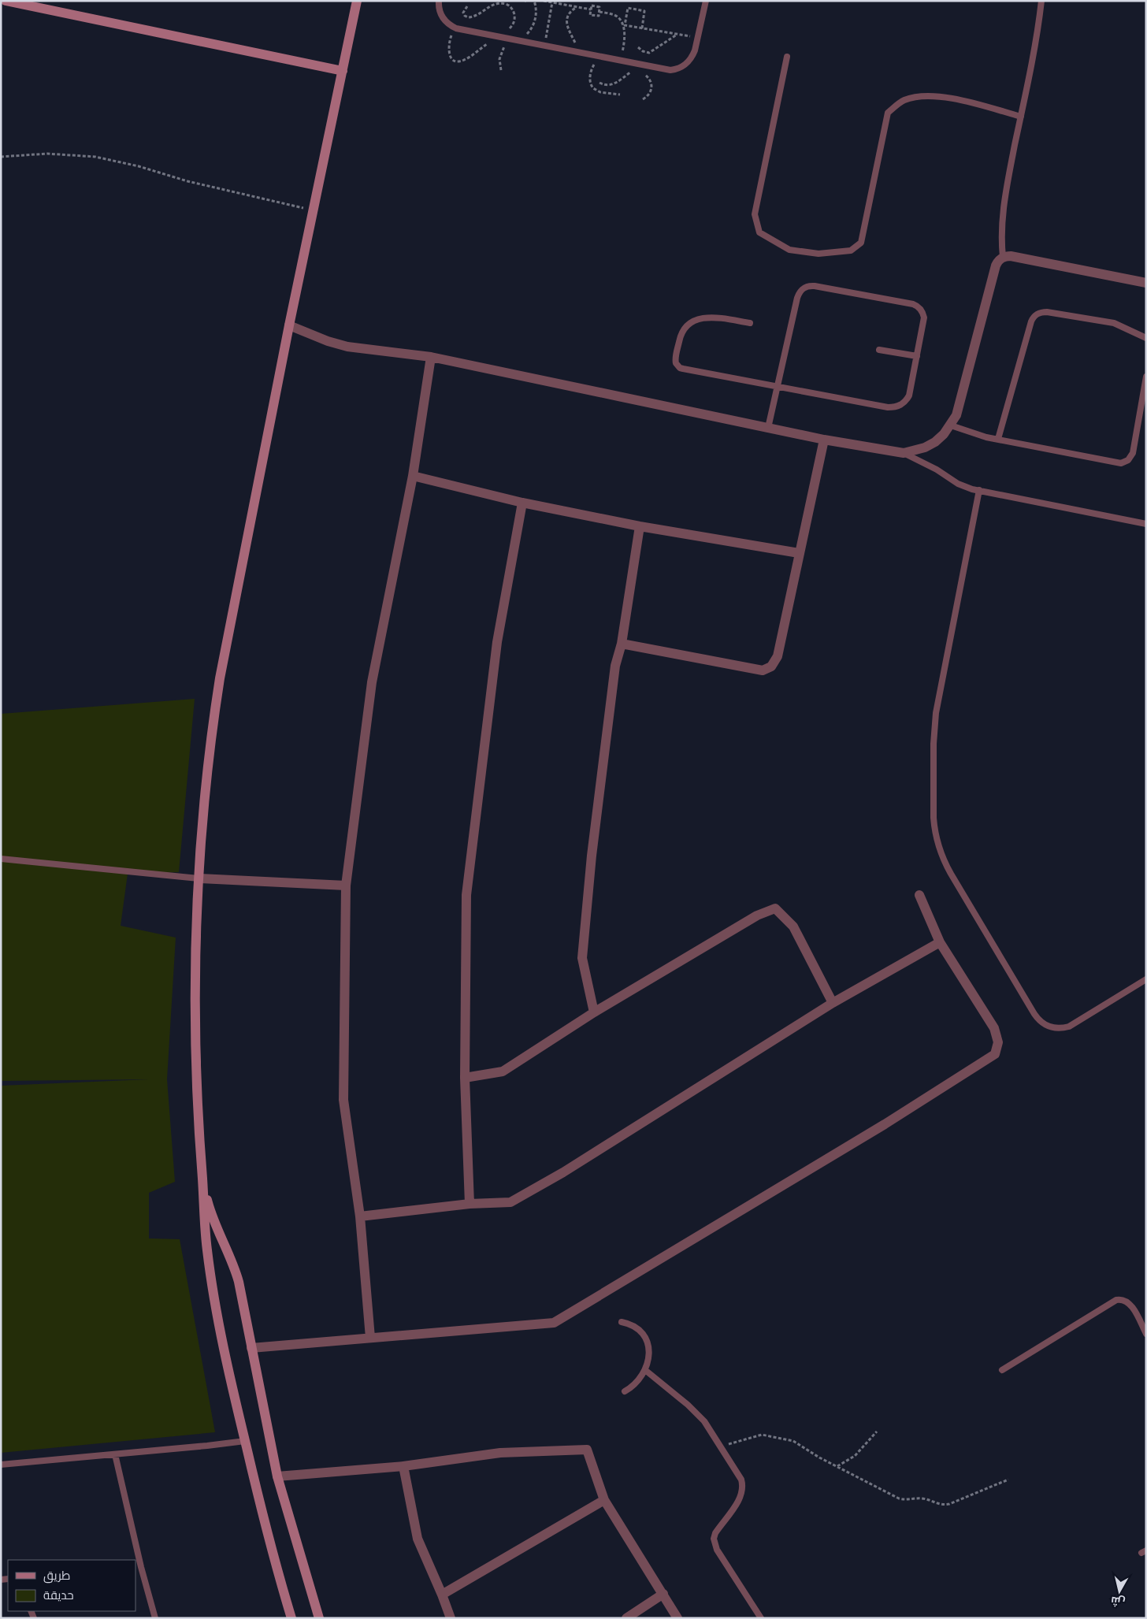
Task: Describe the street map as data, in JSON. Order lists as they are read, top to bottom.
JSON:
{
  "legend": ["طريق", "حديقة"],
  "north": "bottom"
}
